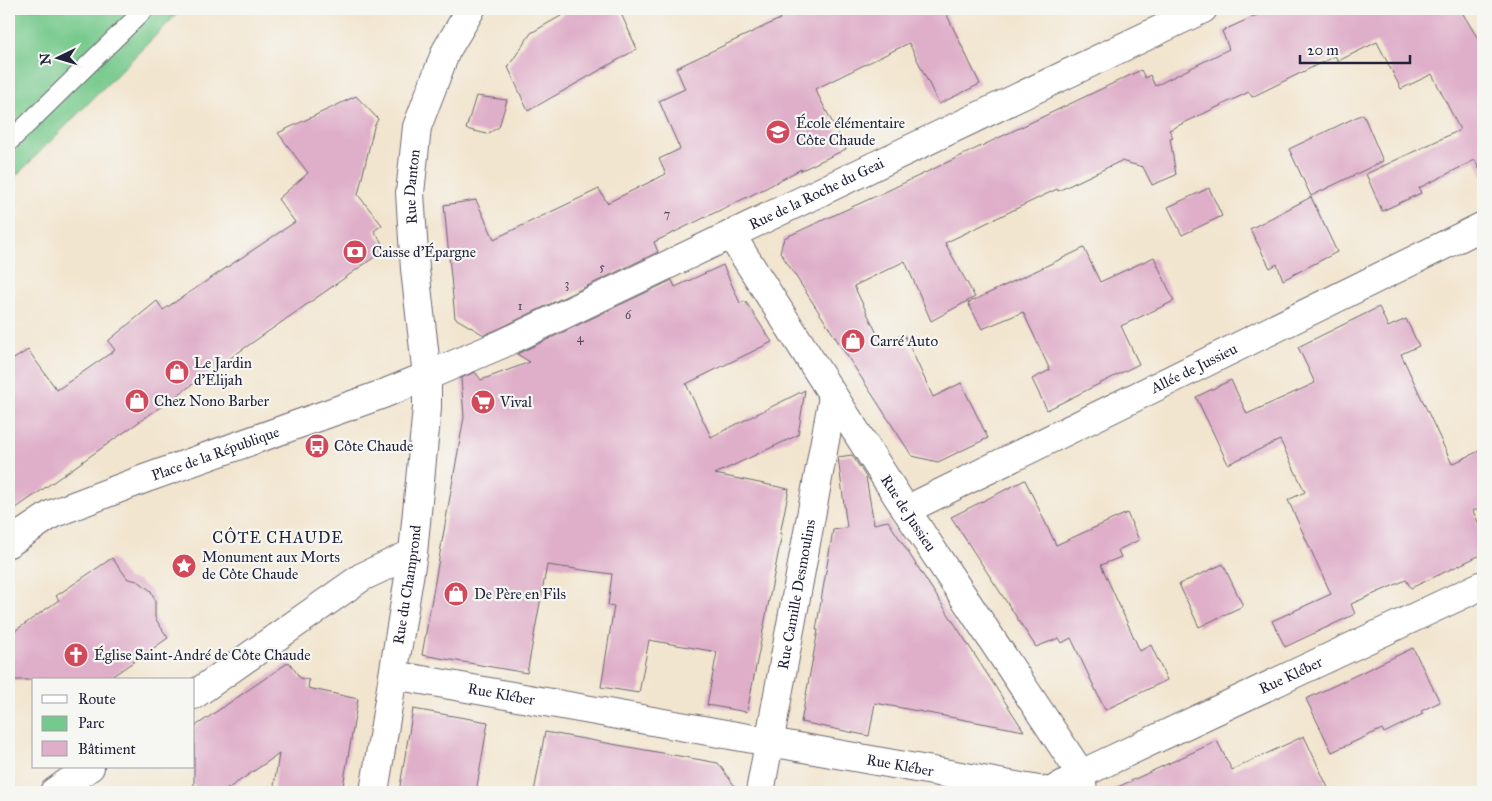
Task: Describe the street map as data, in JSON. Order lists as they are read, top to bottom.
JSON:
{
  "streets": {
    "street": [
      "Rue Danton",
      "Rue de la Roche du Geai",
      "Allée de Jussieu",
      "Place de la République",
      "Rue de Jussieu",
      "Rue du Champrond",
      "Rue Camille Desmoulins",
      "Rue Kléber"
    ]
  },
  "crossings": [
    ["Rue Danton", "Rue de la Roche du Geai"],
    ["Rue Danton", "Place de la République"],
    ["Rue Danton", "Rue du Champrond"],
    ["Rue de la Roche du Geai", "Place de la République"],
    ["Rue de la Roche du Geai", "Rue de Jussieu"],
    ["Rue de la Roche du Geai", "Rue du Champrond"],
    ["Allée de Jussieu", "Rue de Jussieu"],
    ["Place de la République", "Rue du Champrond"],
    ["Rue de Jussieu", "Rue Camille Desmoulins"],
    ["Rue de Jussieu", "Rue Kléber"],
    ["Rue du Champrond", "Rue Kléber"],
    ["Rue Camille Desmoulins", "Rue Kléber"]
  ],
  "districts": ["CÔTE CHAUDE"],
  "places": {
    "school or university": ["École élémentaire Côte Chaude"],
    "bank": ["Caisse d'Épargne"],
    "shop": [
      "Carré Auto",
      "Le Jardin d'Elijah",
      "Chez Nono Barber",
      "De Père en Fils"
    ],
    "supermarket": ["Vival"],
    "bus stop": ["Côte Chaude"],
    "place": ["Monument aux Morts de Côte Chaude"],
    "church": ["Église Saint-André de Côte Chaude"]
  },
  "house_numbers": [
    "7",
    "5",
    "3",
    "1",
    "6",
    "4"
  ],
  "legend": ["Route", "Parc", "Bâtiment"],
  "scale_bar": "20 m",
  "north": "left"
}
